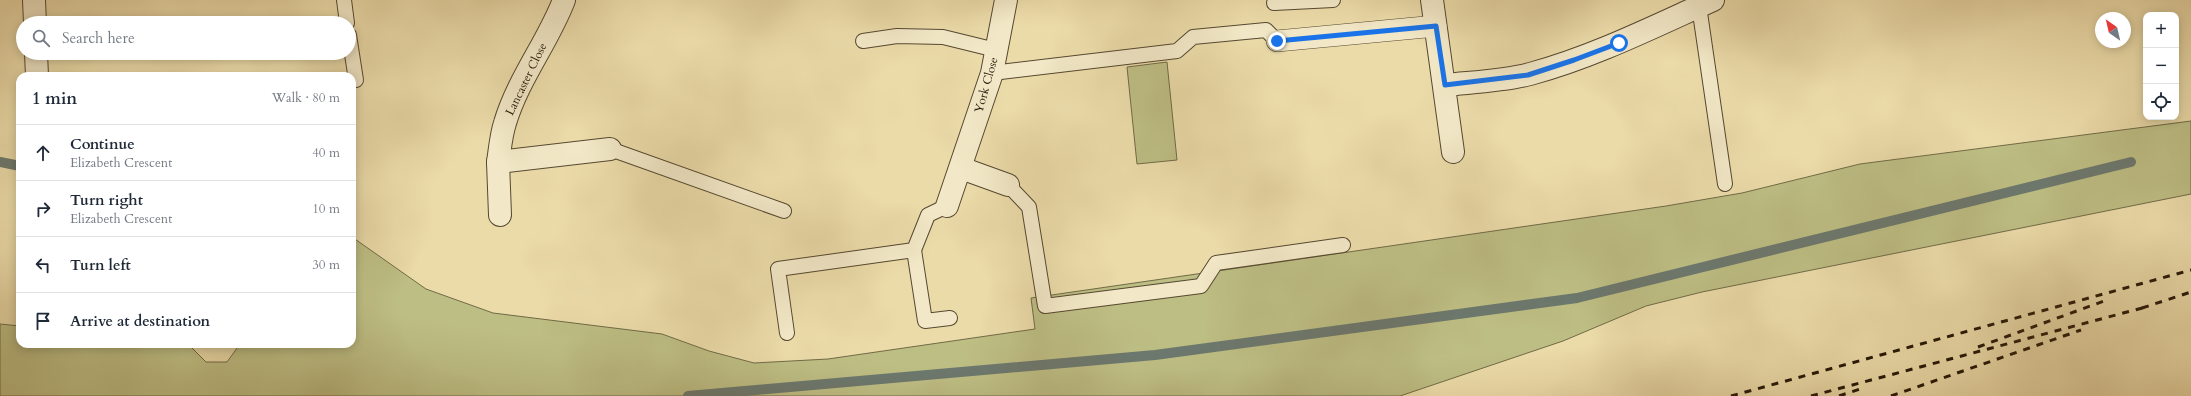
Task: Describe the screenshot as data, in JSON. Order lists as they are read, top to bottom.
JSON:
{
  "streets": {
    "street": ["Lancaster Close", "York Close"]
  },
  "north": "top left",
  "page": {
    "map_buttons": ["+", "−"],
    "search": "Search here",
    "heading": ["1 min", "Walk · 80 m"],
    "list": [
      ["Continue", "Elizabeth Crescent", "40 m"],
      ["Turn right", "Elizabeth Crescent", "10 m"],
      ["Turn left", "30 m"],
      "Arrive at destination"
    ]
  }
}
